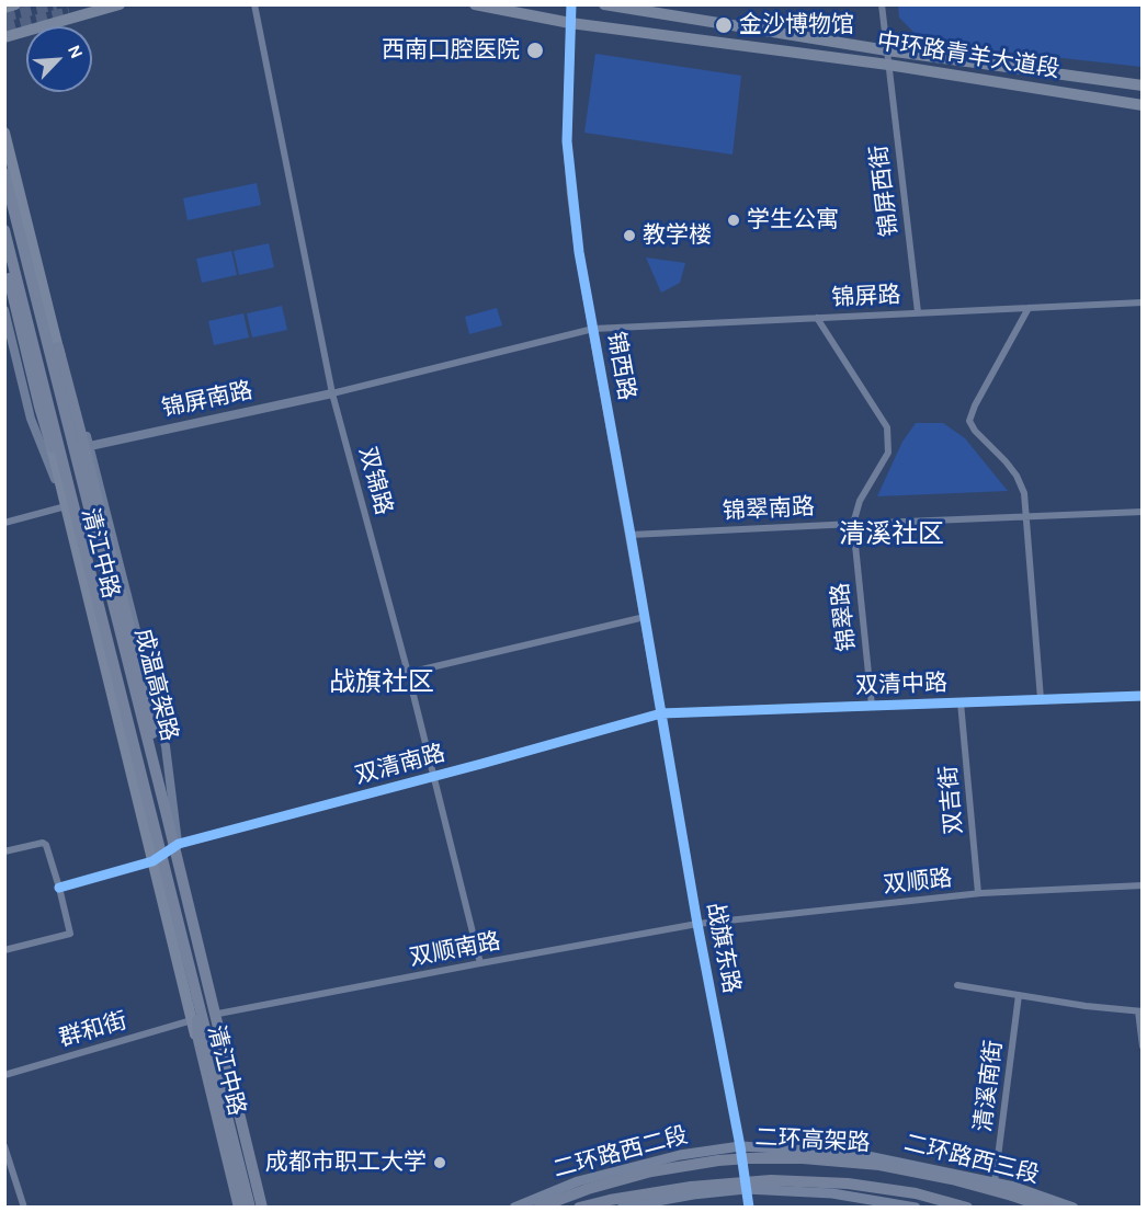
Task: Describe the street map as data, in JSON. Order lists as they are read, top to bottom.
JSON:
{
  "streets": {
    "highway": ["成温高架路", "二环高架路"],
    "main road": [
      "中环路青羊大道段",
      "清江中路",
      "二环路西二段",
      "二环路西三段"
    ],
    "street": [
      "锦屏西街",
      "锦屏路",
      "锦西路",
      "锦屏南路",
      "双锦路",
      "锦翠南路",
      "锦翠路",
      "双清中路",
      "双清南路",
      "双吉街",
      "双顺路",
      "战旗东路",
      "双顺南路",
      "群和街",
      "清溪南街"
    ]
  },
  "crossings": [
    ["中环路青羊大道段", "锦屏西街"],
    ["中环路青羊大道段", "锦西路"],
    ["锦屏西街", "锦屏路"],
    ["锦屏路", "锦西路"],
    ["锦屏路", "锦屏南路"],
    ["锦屏路", "双锦路"],
    ["锦西路", "锦翠南路"],
    ["锦西路", "双清中路"],
    ["锦西路", "双清南路"],
    ["锦西路", "战旗东路"],
    ["锦屏南路", "双锦路"],
    ["锦屏南路", "清江中路"],
    ["双锦路", "双清南路"],
    ["双锦路", "双顺南路"],
    ["锦翠南路", "锦翠路"],
    ["清江中路", "成温高架路"],
    ["清江中路", "双清南路"],
    ["清江中路", "双顺南路"],
    ["清江中路", "群和街"],
    ["锦翠路", "双清中路"],
    ["双清中路", "双清南路"],
    ["双清中路", "双吉街"],
    ["双清中路", "战旗东路"],
    ["双清南路", "战旗东路"],
    ["双吉街", "双顺路"],
    ["双顺路", "战旗东路"],
    ["双顺路", "双顺南路"],
    ["战旗东路", "双顺南路"],
    ["战旗东路", "二环路西二段"],
    ["战旗东路", "二环路西三段"],
    ["清溪南街", "二环路西三段"],
    ["二环路西二段", "二环路西三段"]
  ],
  "districts": ["清溪社区", "战旗社区"],
  "places": [
    "金沙博物馆",
    "西南口腔医院",
    "学生公寓",
    "教学楼",
    "成都市职工大学"
  ],
  "north": "top right"
}
